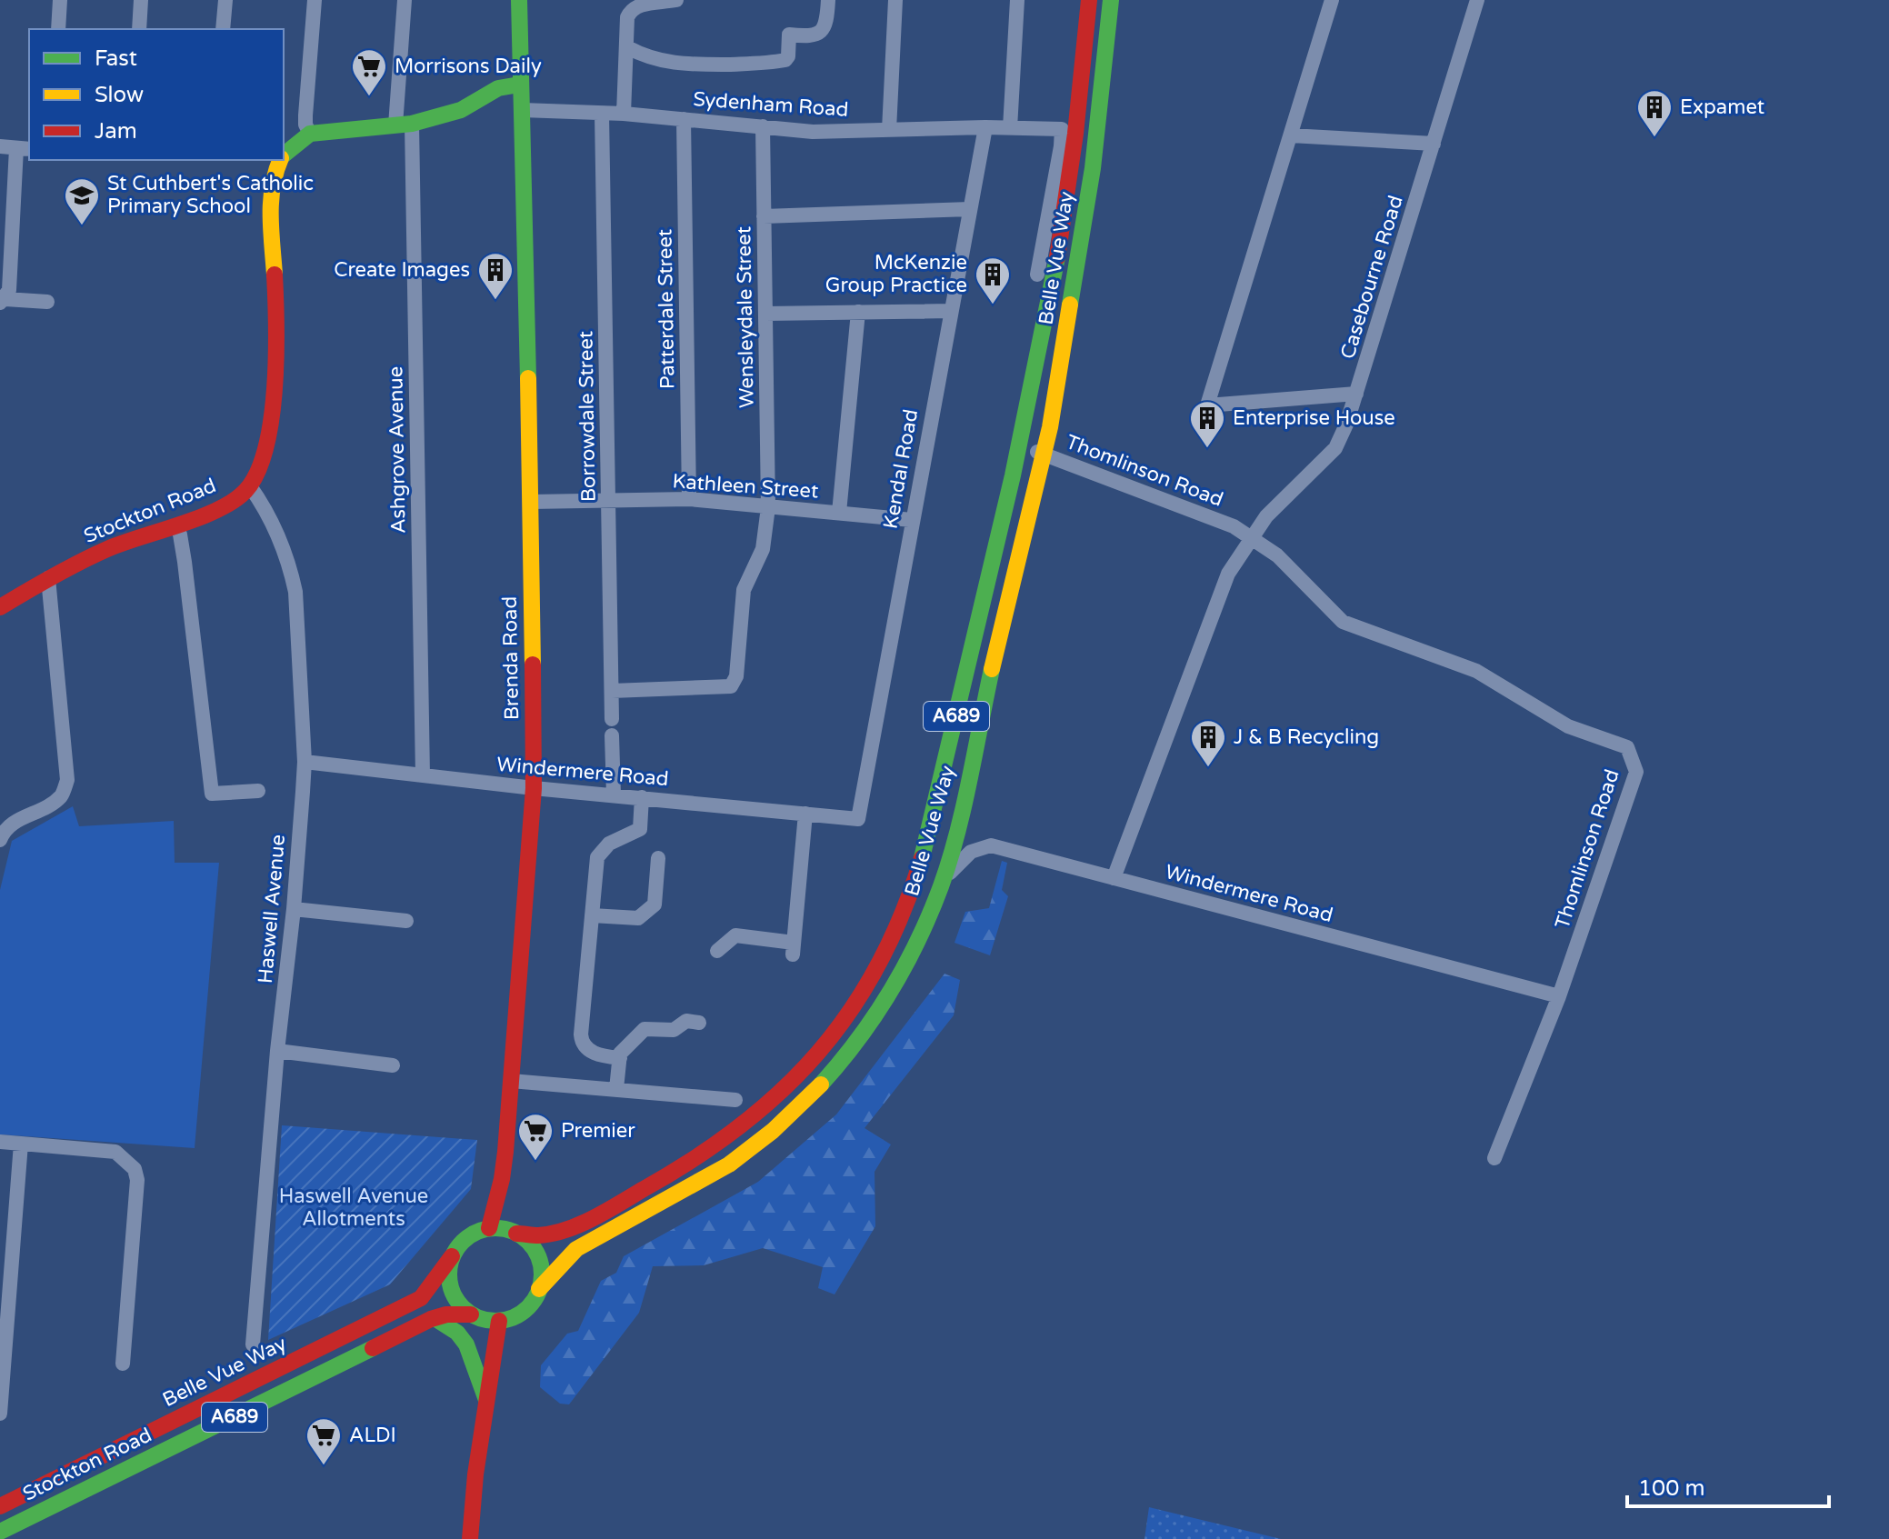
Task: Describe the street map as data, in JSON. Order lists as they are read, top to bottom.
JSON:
{
  "streets": {
    "main road": [
      "Belle Vue Way",
      "Stockton Road",
      "Brenda Road",
      "A689"
    ],
    "street": [
      "Sydenham Road",
      "Casebourne Road",
      "Patterdale Street",
      "Wensleydale Street",
      "Borrowdale Street",
      "Ashgrove Avenue",
      "Kendal Road",
      "Thomlinson Road",
      "Kathleen Street",
      "Windermere Road",
      "Haswell Avenue"
    ]
  },
  "crossings": [
    ["Sydenham Road", "Patterdale Street"],
    ["Sydenham Road", "Wensleydale Street"],
    ["Sydenham Road", "Borrowdale Street"],
    ["Sydenham Road", "Kendal Road"],
    ["Sydenham Road", "Brenda Road"],
    ["Belle Vue Way", "Thomlinson Road"],
    ["Belle Vue Way", "Stockton Road"],
    ["Belle Vue Way", "Brenda Road"],
    ["Belle Vue Way", "A689"],
    ["Belle Vue Way", "Windermere Road"],
    ["Casebourne Road", "Thomlinson Road"],
    ["Casebourne Road", "Windermere Road"],
    ["Patterdale Street", "Kathleen Street"],
    ["Wensleydale Street", "Borrowdale Street"],
    ["Wensleydale Street", "Kathleen Street"],
    ["Borrowdale Street", "Kathleen Street"],
    ["Ashgrove Avenue", "Windermere Road"],
    ["Kendal Road", "Kathleen Street"],
    ["Kendal Road", "Windermere Road"],
    ["Thomlinson Road", "Windermere Road"],
    ["Kathleen Street", "Brenda Road"],
    ["Stockton Road", "Brenda Road"],
    ["Stockton Road", "A689"],
    ["Stockton Road", "Haswell Avenue"],
    ["Brenda Road", "A689"],
    ["Brenda Road", "Windermere Road"],
    ["Windermere Road", "Haswell Avenue"]
  ],
  "parks": ["Haswell Avenue Allotments"],
  "places": {
    "supermarket": ["Morrisons Daily", "Premier", "ALDI"],
    "building": [
      "Expamet",
      "Create Images",
      "McKenzie Group Practice",
      "Enterprise House",
      "J & B Recycling"
    ],
    "school or university": ["St Cuthbert's Catholic Primary School"]
  },
  "legend": ["Fast", "Slow", "Jam"],
  "scale_bar": "100 m"
}
